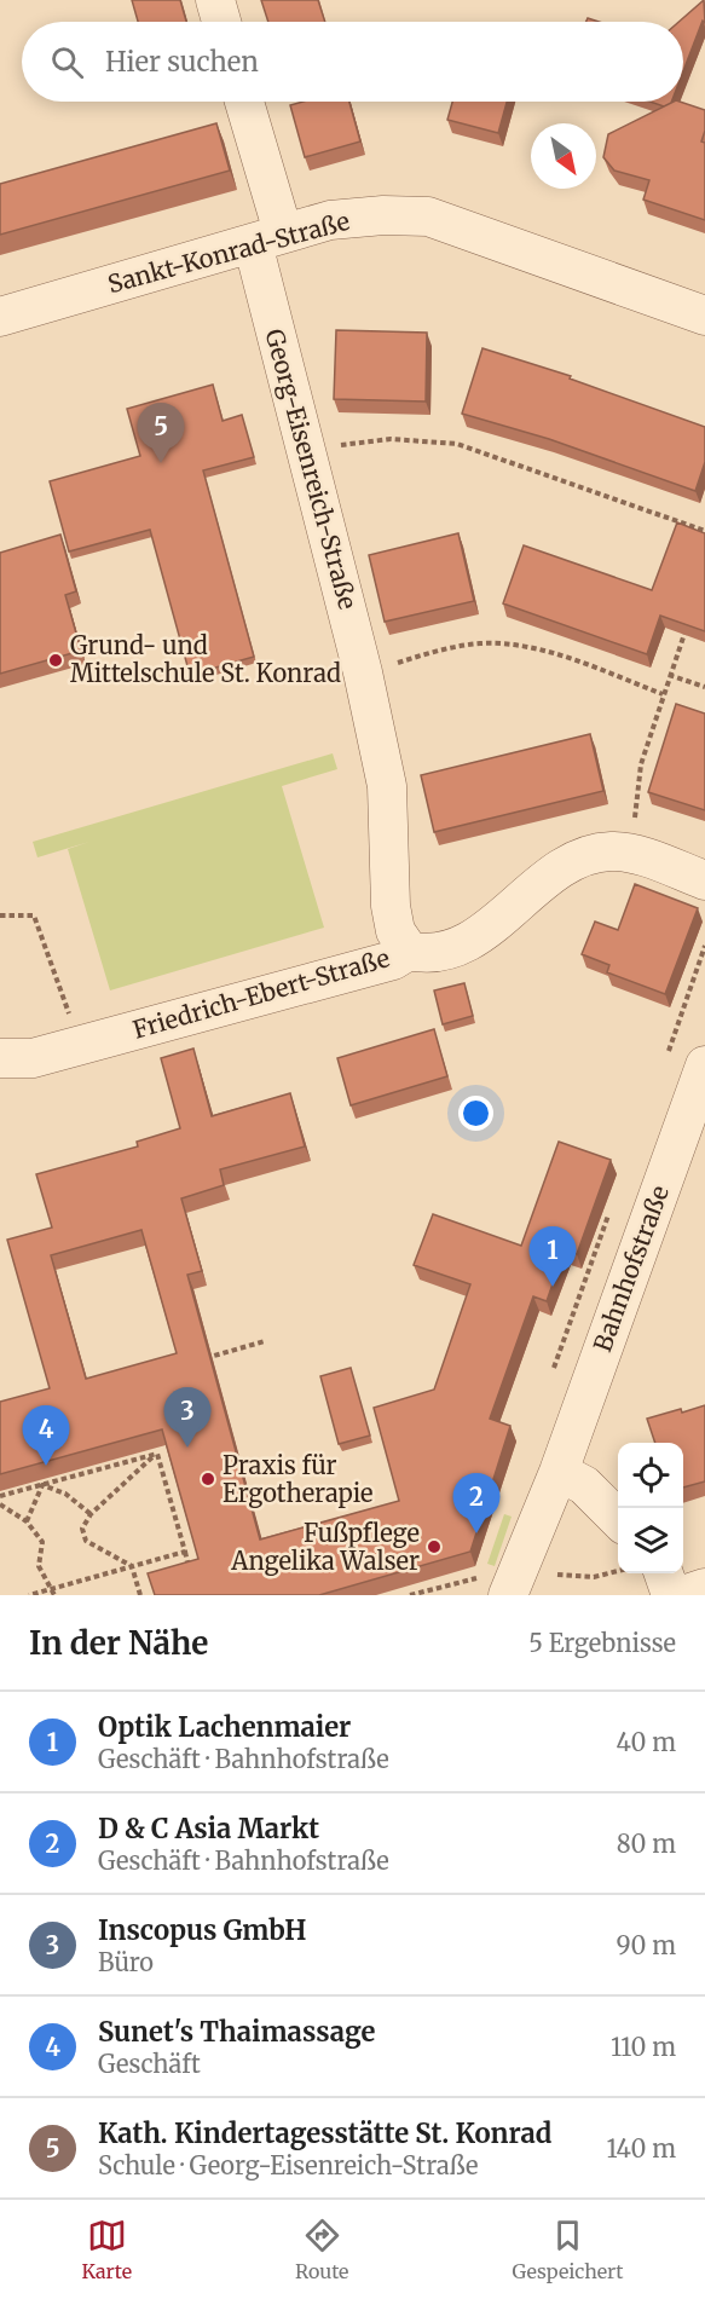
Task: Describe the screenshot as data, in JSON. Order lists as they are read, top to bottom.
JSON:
{
  "streets": {
    "street": [
      "Sankt-Konrad-Straße",
      "Georg-Eisenreich-Straße",
      "Friedrich-Ebert-Straße",
      "Bahnhofstraße"
    ]
  },
  "crossings": [
    ["Sankt-Konrad-Straße", "Georg-Eisenreich-Straße"],
    ["Georg-Eisenreich-Straße", "Friedrich-Ebert-Straße"]
  ],
  "places": ["Grund- und Mittelschule St. Konrad", "Praxis für Ergotherapie", "Fußpflege Angelika Walser"],
  "north": "bottom right",
  "page": {
    "search": "Hier suchen",
    "pins": [
      "5",
      "1",
      "3",
      "4",
      "2"
    ],
    "heading": ["In der Nähe", "5 Ergebnisse"],
    "list": [
      {
        "mark": "1",
        "name": "Optik Lachenmaier",
        "note": "Geschäft · Bahnhofstraße",
        "value": "40 m"
      },
      {
        "mark": "2",
        "name": "D & C Asia Markt",
        "note": "Geschäft · Bahnhofstraße",
        "value": "80 m"
      },
      {
        "mark": "3",
        "name": "Inscopus GmbH",
        "note": "Büro",
        "value": "90 m"
      },
      {
        "mark": "4",
        "name": "Sunet's Thaimassage",
        "note": "Geschäft",
        "value": "110 m"
      },
      {
        "mark": "5",
        "name": "Kath. Kindertagesstätte St. Konrad",
        "note": "Schule · Georg-Eisenreich-Straße",
        "value": "140 m"
      }
    ],
    "nav": ["Karte", "Route", "Gespeichert"]
  }
}
